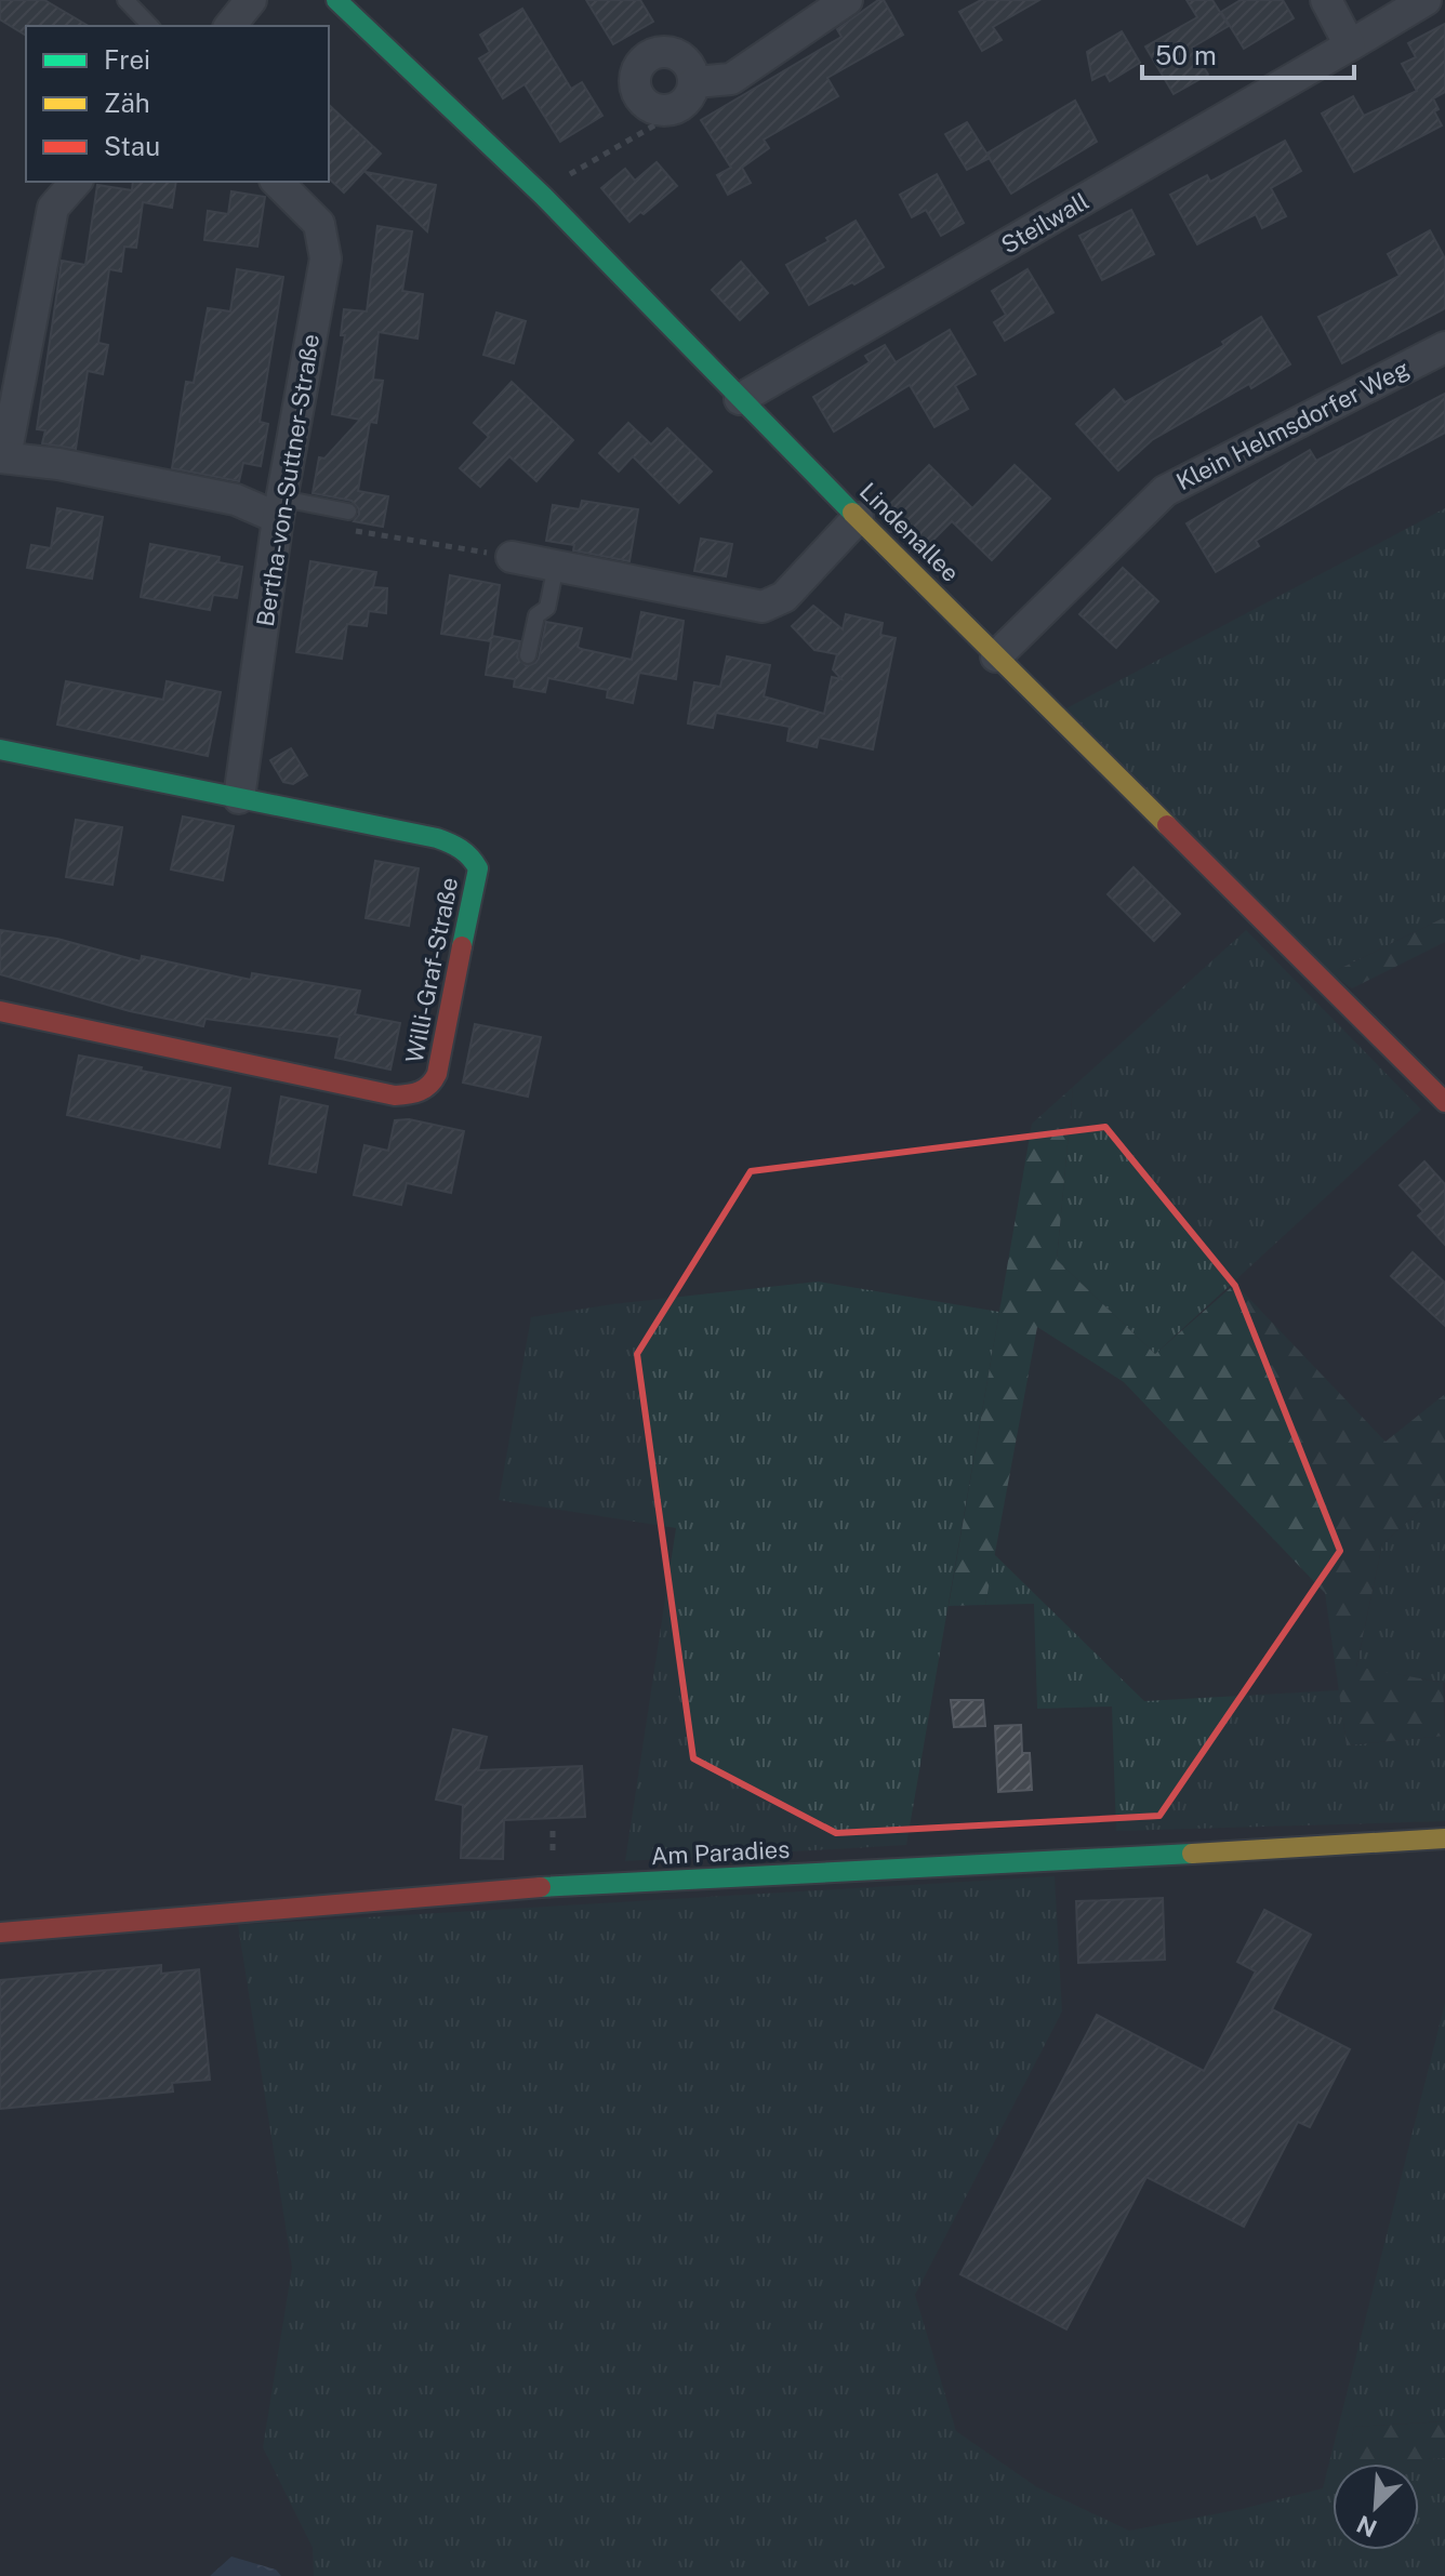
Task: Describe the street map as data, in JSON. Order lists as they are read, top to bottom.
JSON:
{
  "streets": {
    "street": [
      "Steilwall",
      "Klein Helmsdorfer Weg",
      "Bertha-von-Suttner-Straße",
      "Lindenallee",
      "Willi-Graf-Straße",
      "Am Paradies"
    ]
  },
  "crossings": [
    ["Steilwall", "Lindenallee"],
    ["Klein Helmsdorfer Weg", "Lindenallee"],
    ["Bertha-von-Suttner-Straße", "Willi-Graf-Straße"]
  ],
  "legend": ["Frei", "Zäh", "Stau"],
  "scale_bar": "50 m",
  "north": "bottom left"
}
